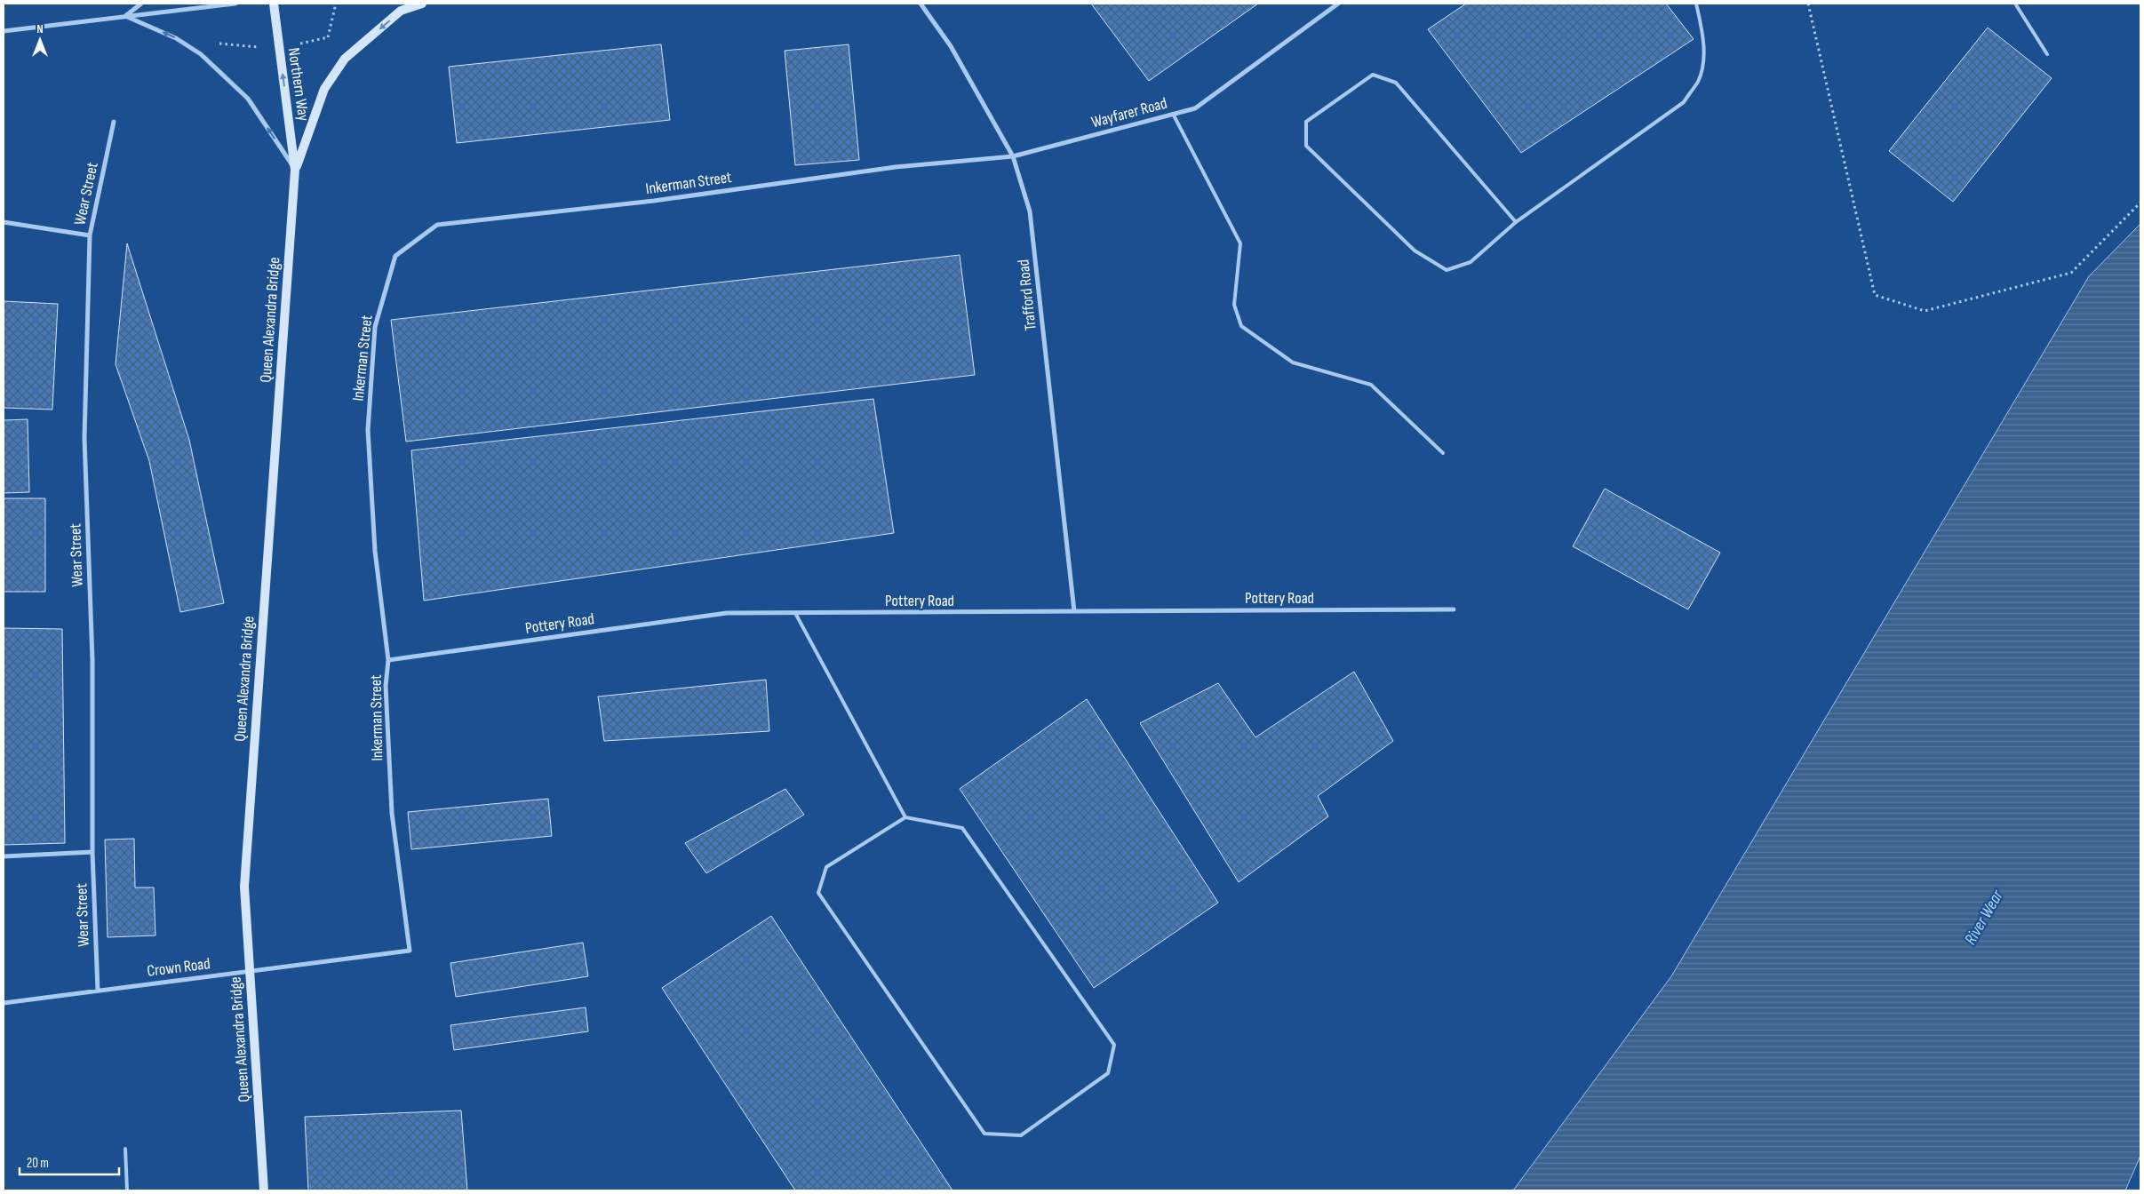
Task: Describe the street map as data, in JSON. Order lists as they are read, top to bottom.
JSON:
{
  "streets": {
    "main road": ["Northern Way", "Queen Alexandra Bridge"],
    "street": [
      "Wayfarer Road",
      "Inkerman Street",
      "Wear Street",
      "Trafford Road",
      "Pottery Road",
      "Crown Road"
    ]
  },
  "crossings": [
    ["Northern Way", "Queen Alexandra Bridge"],
    ["Wayfarer Road", "Inkerman Street"],
    ["Wayfarer Road", "Trafford Road"],
    ["Inkerman Street", "Pottery Road"],
    ["Inkerman Street", "Crown Road"],
    ["Wear Street", "Crown Road"],
    ["Trafford Road", "Pottery Road"]
  ],
  "one_way": ["Northern Way"],
  "water": ["River Wear"],
  "scale_bar": "20 m",
  "north": "top"
}
